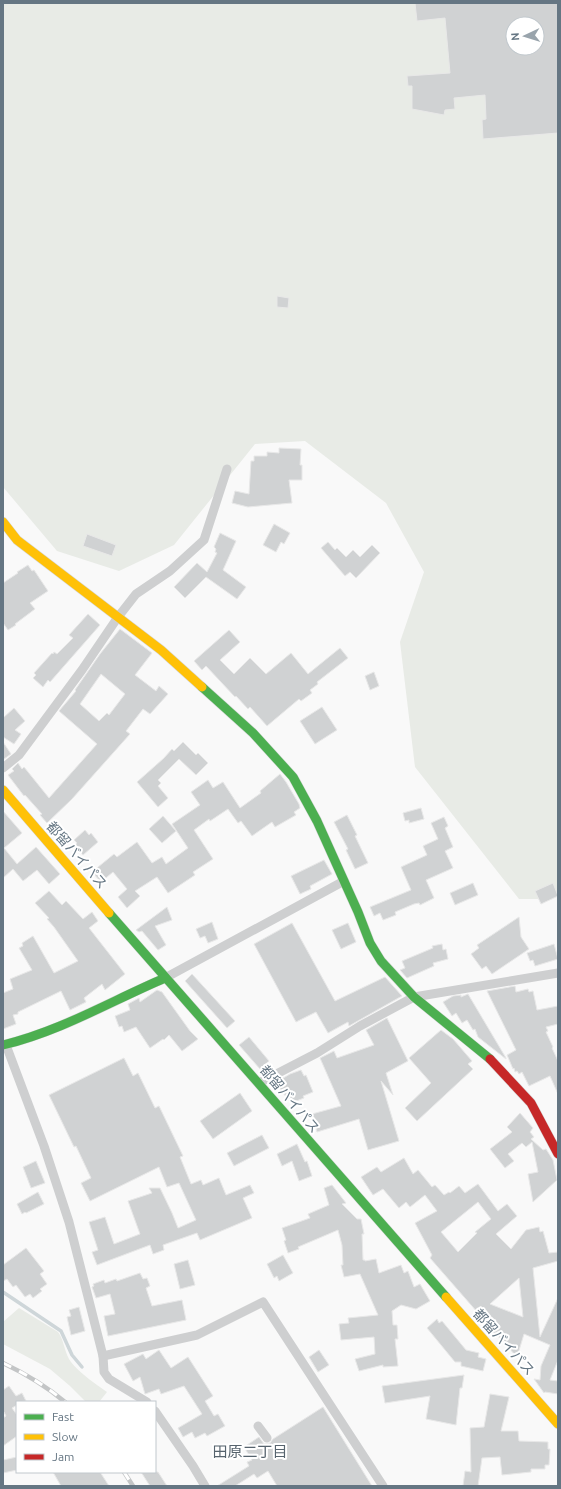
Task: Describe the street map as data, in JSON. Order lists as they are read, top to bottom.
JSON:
{
  "streets": {
    "main road": ["都留バイパス"]
  },
  "districts": ["田原二丁目"],
  "legend": ["Fast", "Slow", "Jam"],
  "north": "left"
}
